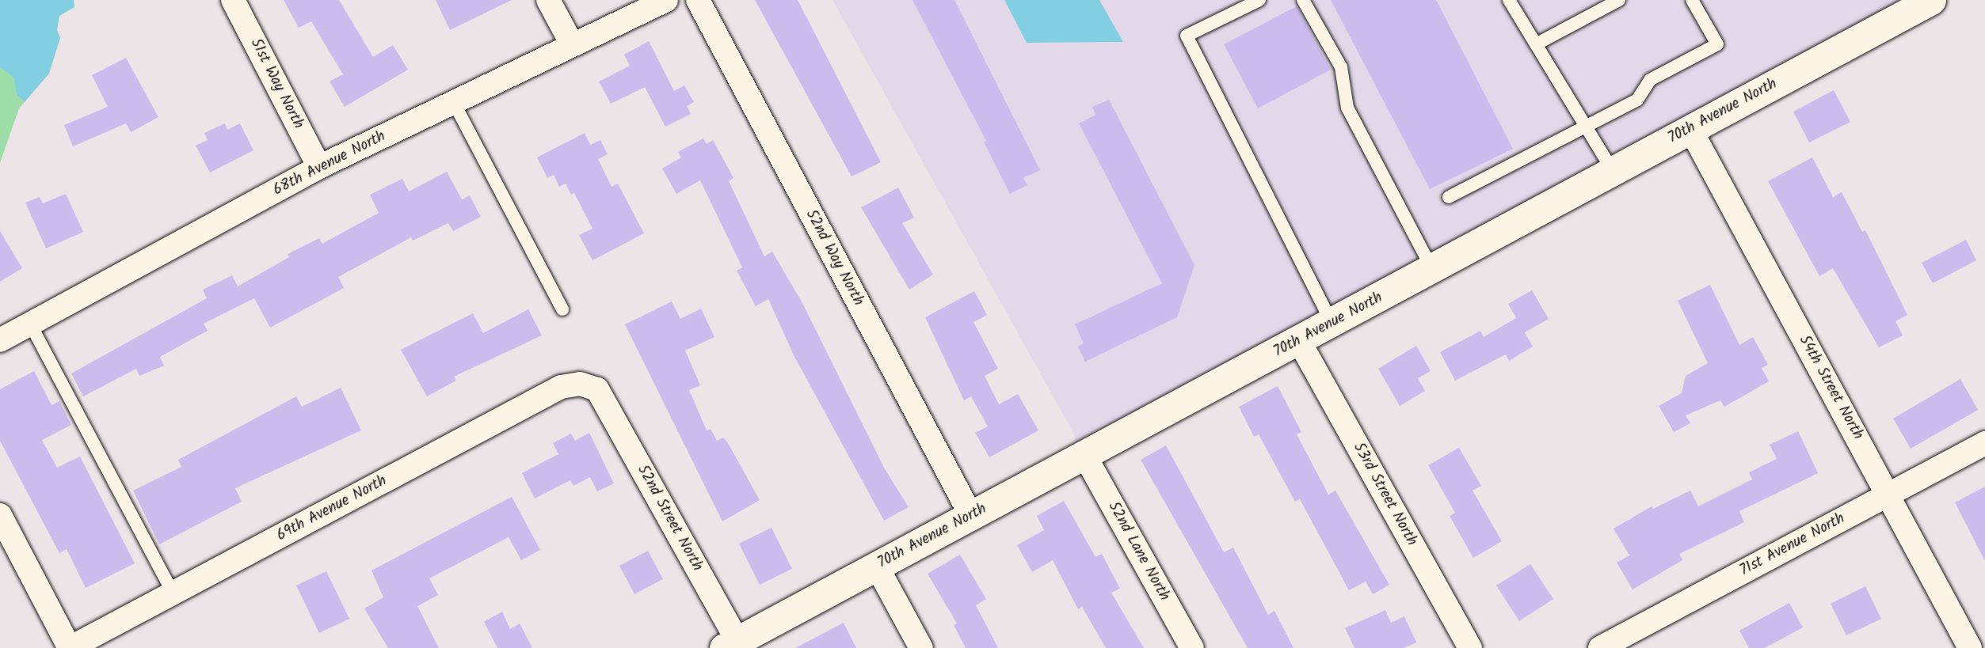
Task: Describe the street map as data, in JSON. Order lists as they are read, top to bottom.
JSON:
{
  "streets": {
    "street": [
      "51st Way North",
      "70th Avenue North",
      "68th Avenue North",
      "52nd Way North",
      "54th Street North",
      "53rd Street North",
      "69th Avenue North",
      "52nd Street North",
      "71st Avenue North",
      "52nd Lane North"
    ]
  },
  "crossings": [
    ["51st Way North", "68th Avenue North"],
    ["70th Avenue North", "52nd Way North"],
    ["70th Avenue North", "54th Street North"],
    ["70th Avenue North", "53rd Street North"],
    ["70th Avenue North", "52nd Street North"],
    ["70th Avenue North", "52nd Lane North"],
    ["54th Street North", "71st Avenue North"],
    ["69th Avenue North", "52nd Street North"]
  ]
}
